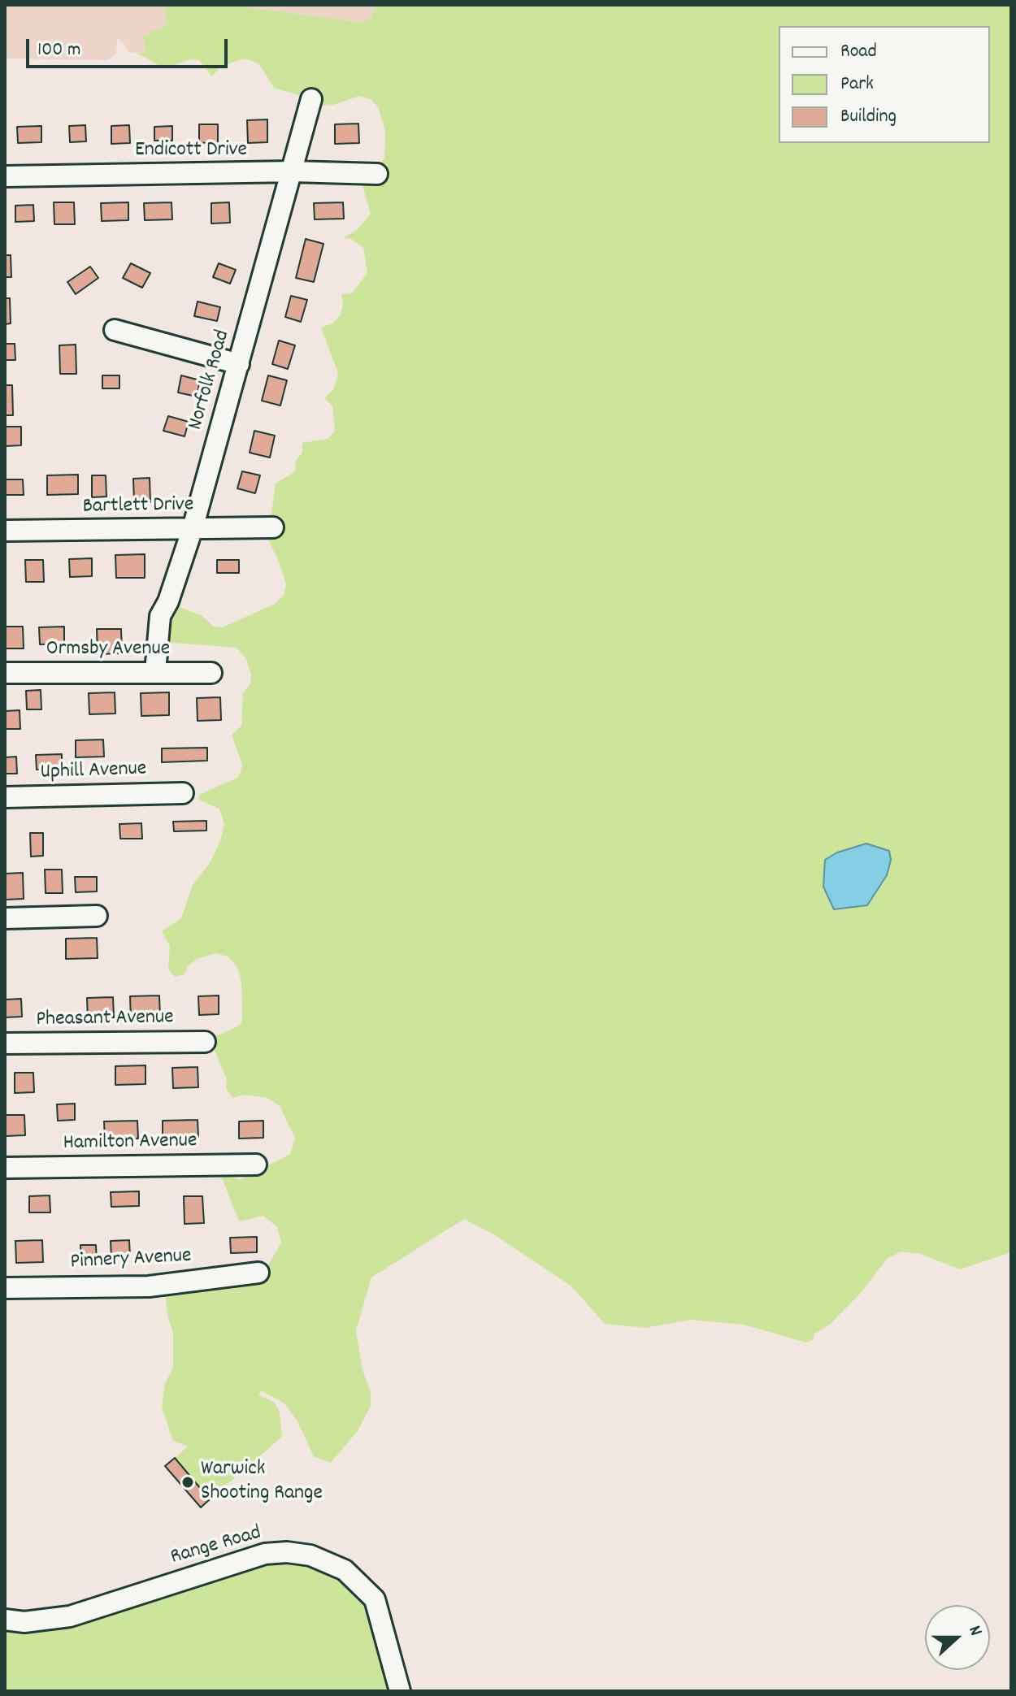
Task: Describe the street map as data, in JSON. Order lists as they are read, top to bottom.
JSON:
{
  "streets": {
    "street": [
      "Endicott Drive",
      "Norfolk Road",
      "Bartlett Drive",
      "Ormsby Avenue",
      "Uphill Avenue",
      "Pheasant Avenue",
      "Hamilton Avenue",
      "Pinnery Avenue",
      "Range Road"
    ]
  },
  "crossings": [
    ["Endicott Drive", "Norfolk Road"],
    ["Norfolk Road", "Bartlett Drive"],
    ["Norfolk Road", "Ormsby Avenue"]
  ],
  "places": ["Warwick Shooting Range"],
  "legend": ["Road", "Park", "Building"],
  "scale_bar": "100 m",
  "north": "right"
}
